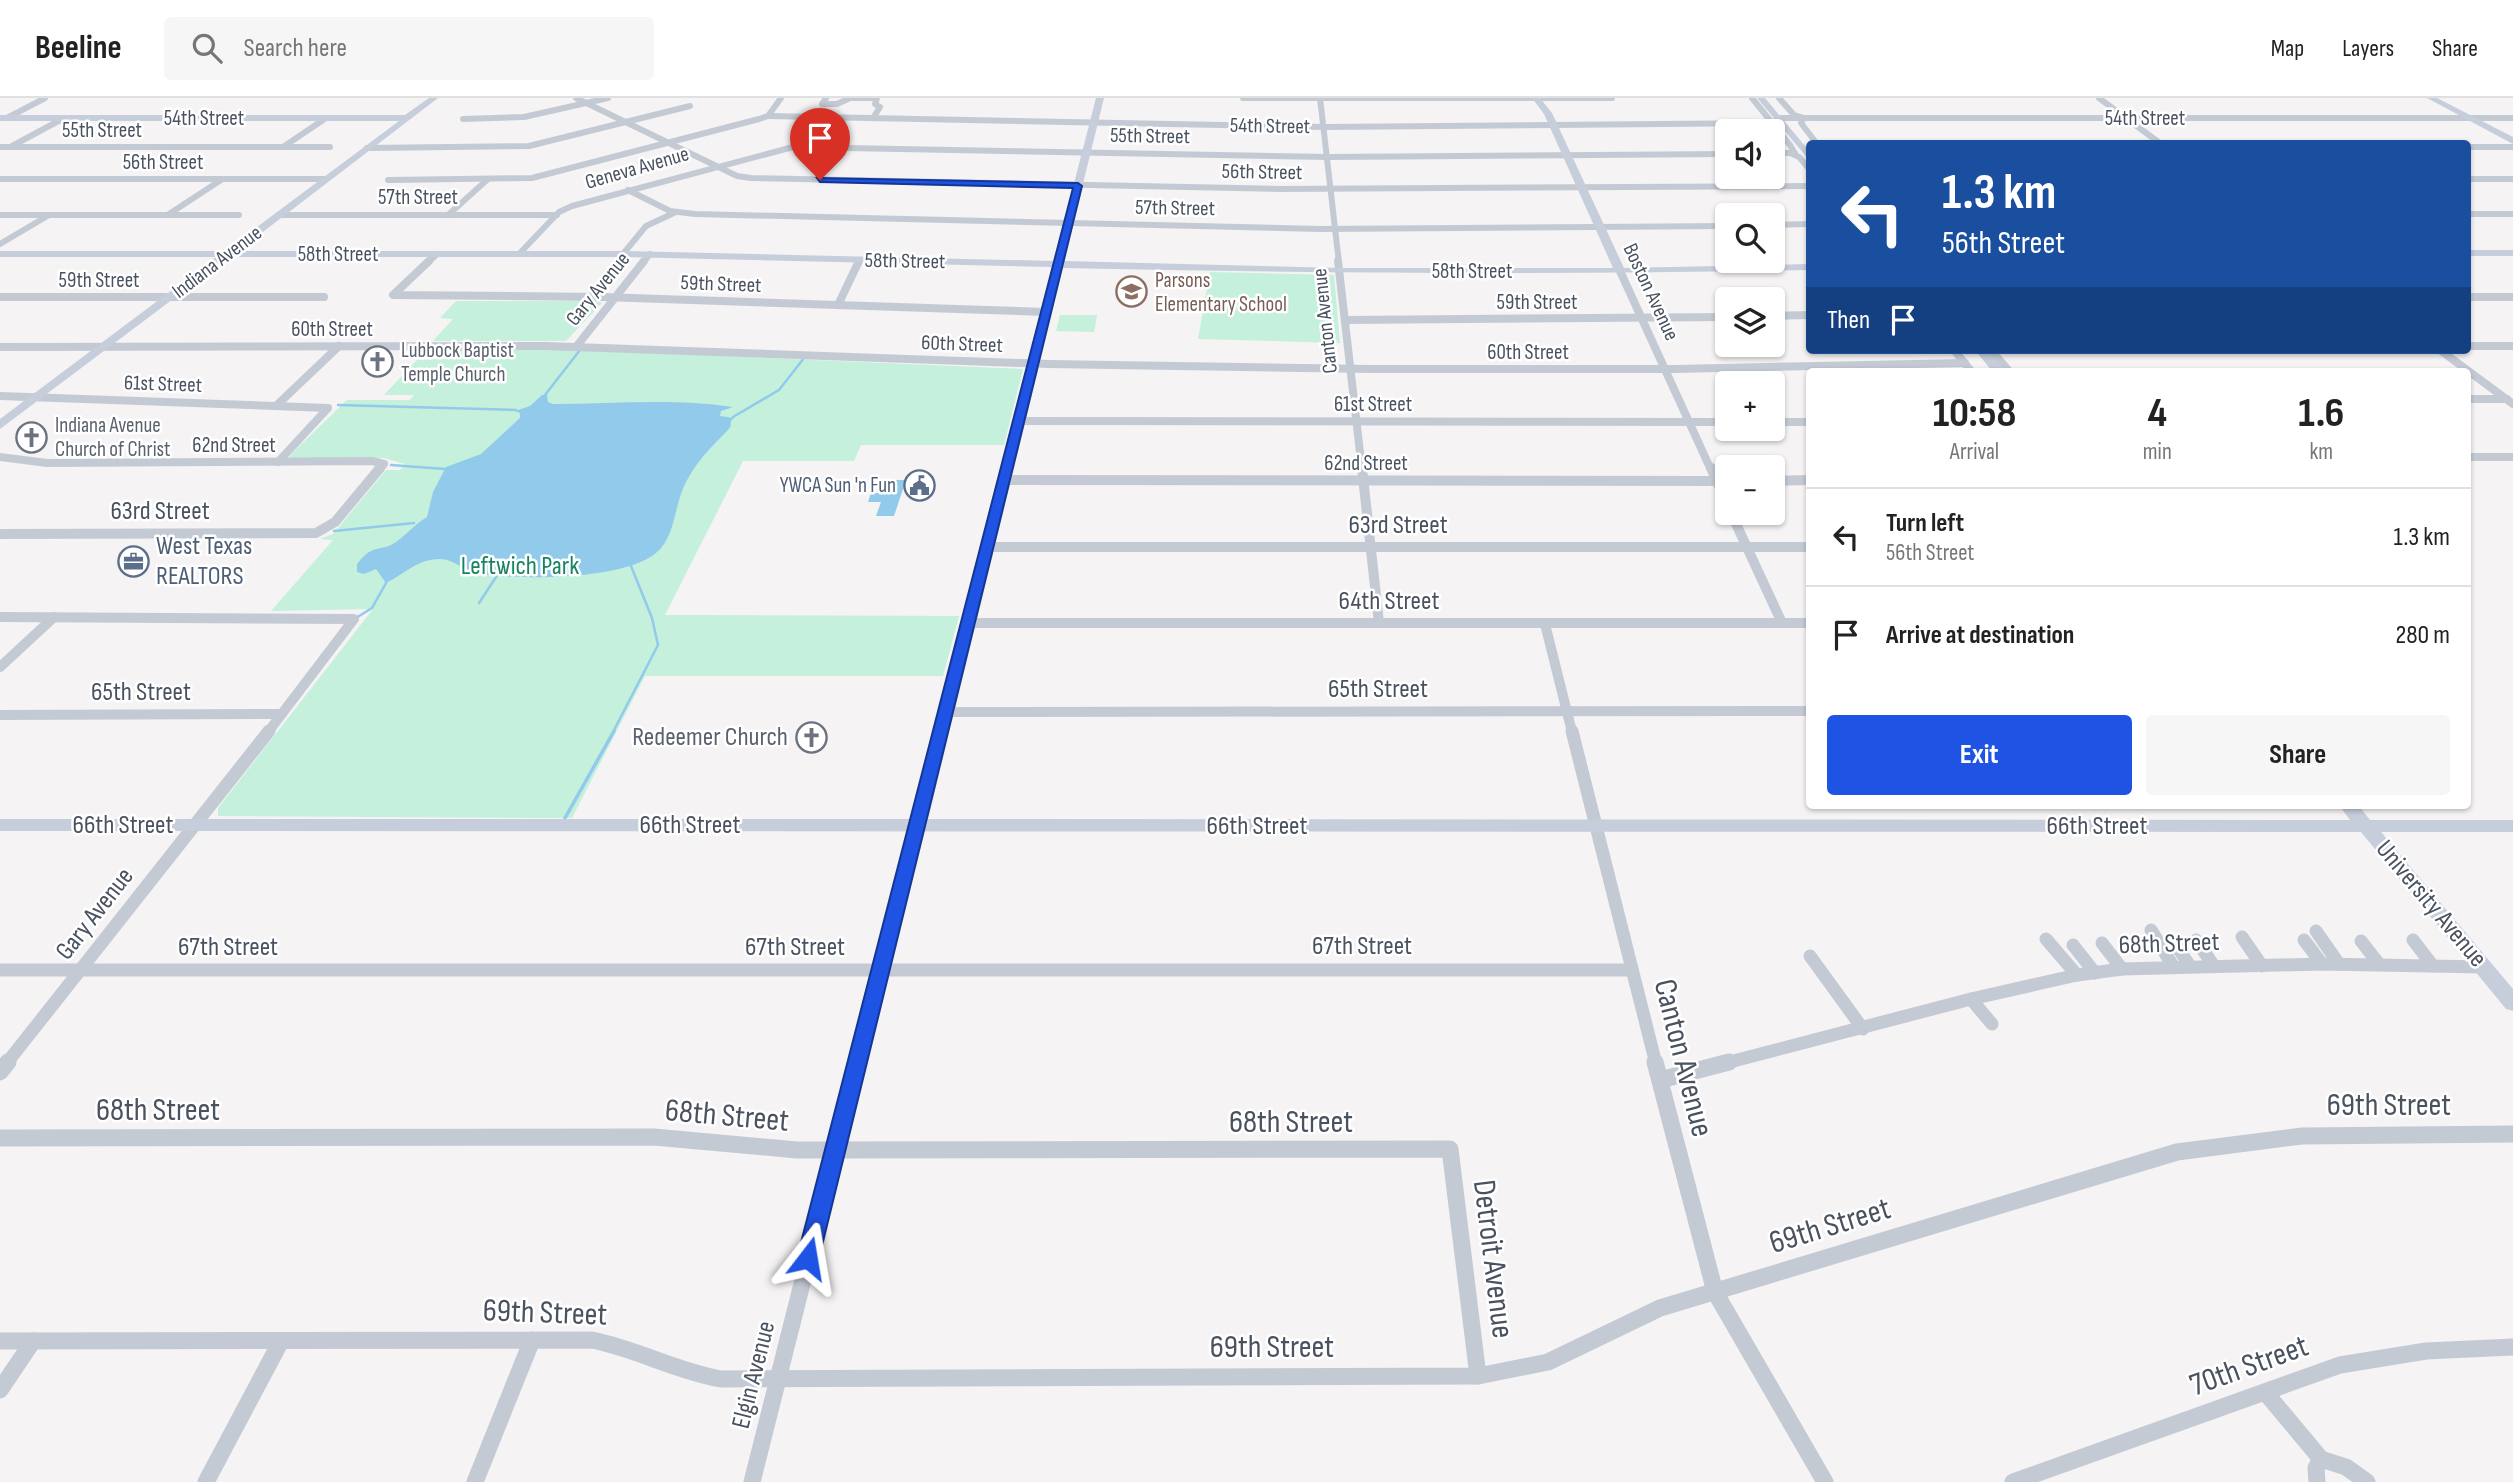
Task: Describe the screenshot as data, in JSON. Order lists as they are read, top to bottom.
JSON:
{
  "streets": {
    "street": [
      "54th Street",
      "55th Street",
      "56th Street",
      "Geneva Avenue",
      "57th Street",
      "58th Street",
      "Indiana Avenue",
      "59th Street",
      "Gary Avenue",
      "Boston Avenue",
      "Canton Avenue",
      "60th Street",
      "61st Street",
      "62nd Street",
      "63rd Street",
      "64th Street",
      "65th Street",
      "66th Street",
      "University Avenue",
      "68th Street",
      "67th Street",
      "69th Street",
      "Detroit Avenue",
      "70th Street",
      "Elgin Avenue"
    ]
  },
  "crossings": [
    ["54th Street", "Indiana Avenue"],
    ["54th Street", "Boston Avenue"],
    ["54th Street", "Canton Avenue"],
    ["54th Street", "Elgin Avenue"],
    ["55th Street", "Geneva Avenue"],
    ["55th Street", "Boston Avenue"],
    ["55th Street", "Canton Avenue"],
    ["55th Street", "Elgin Avenue"],
    ["56th Street", "Geneva Avenue"],
    ["56th Street", "Indiana Avenue"],
    ["56th Street", "Boston Avenue"],
    ["56th Street", "Canton Avenue"],
    ["56th Street", "Elgin Avenue"],
    ["Geneva Avenue", "57th Street"],
    ["Geneva Avenue", "58th Street"],
    ["57th Street", "Indiana Avenue"],
    ["57th Street", "Gary Avenue"],
    ["57th Street", "Boston Avenue"],
    ["57th Street", "Canton Avenue"],
    ["57th Street", "Elgin Avenue"],
    ["58th Street", "Indiana Avenue"],
    ["58th Street", "59th Street"],
    ["58th Street", "Gary Avenue"],
    ["58th Street", "Boston Avenue"],
    ["58th Street", "Canton Avenue"],
    ["58th Street", "Elgin Avenue"],
    ["Indiana Avenue", "59th Street"],
    ["Indiana Avenue", "60th Street"],
    ["Indiana Avenue", "61st Street"],
    ["59th Street", "Gary Avenue"],
    ["59th Street", "Boston Avenue"],
    ["59th Street", "Canton Avenue"],
    ["59th Street", "Elgin Avenue"],
    ["Gary Avenue", "60th Street"],
    ["Gary Avenue", "65th Street"],
    ["Gary Avenue", "66th Street"],
    ["Gary Avenue", "67th Street"],
    ["Boston Avenue", "60th Street"],
    ["Boston Avenue", "61st Street"],
    ["Canton Avenue", "60th Street"],
    ["Canton Avenue", "61st Street"],
    ["Canton Avenue", "62nd Street"],
    ["Canton Avenue", "63rd Street"],
    ["Canton Avenue", "64th Street"],
    ["Canton Avenue", "65th Street"],
    ["Canton Avenue", "66th Street"],
    ["Canton Avenue", "68th Street"],
    ["Canton Avenue", "67th Street"],
    ["Canton Avenue", "69th Street"],
    ["60th Street", "Elgin Avenue"],
    ["61st Street", "62nd Street"],
    ["61st Street", "Elgin Avenue"],
    ["62nd Street", "63rd Street"],
    ["62nd Street", "Elgin Avenue"],
    ["63rd Street", "Elgin Avenue"],
    ["64th Street", "Elgin Avenue"],
    ["65th Street", "Elgin Avenue"],
    ["66th Street", "University Avenue"],
    ["66th Street", "Elgin Avenue"],
    ["University Avenue", "68th Street"],
    ["68th Street", "Detroit Avenue"],
    ["68th Street", "Elgin Avenue"],
    ["67th Street", "Elgin Avenue"],
    ["69th Street", "Detroit Avenue"],
    ["69th Street", "Elgin Avenue"]
  ],
  "parks": ["Leftwich Park"],
  "places": {
    "school or university": ["Parsons Elementary School"],
    "church": ["Lubbock Baptist Temple Church", "Indiana Avenue Church of Christ", "Redeemer Church"],
    "public building": ["YWCA Sun 'n Fun"],
    "office": ["West Texas REALTORS"]
  },
  "page": {
    "header": "Beeline",
    "search": "Search here",
    "nav": ["Map", "Layers", "Share"],
    "map_buttons": ["+", "−"],
    "turn": ["1.3 km", "56th Street"],
    "then": "Then",
    "eta": [
      "10:58",
      "Arrival",
      "4",
      "min",
      "1.6",
      "km"
    ],
    "list": [
      {
        "name": "Turn left",
        "note": "56th Street",
        "value": "1.3 km"
      },
      {
        "name": "Arrive at destination",
        "value": "280 m"
      }
    ],
    "buttons": ["Exit", "Share"]
  }
}
